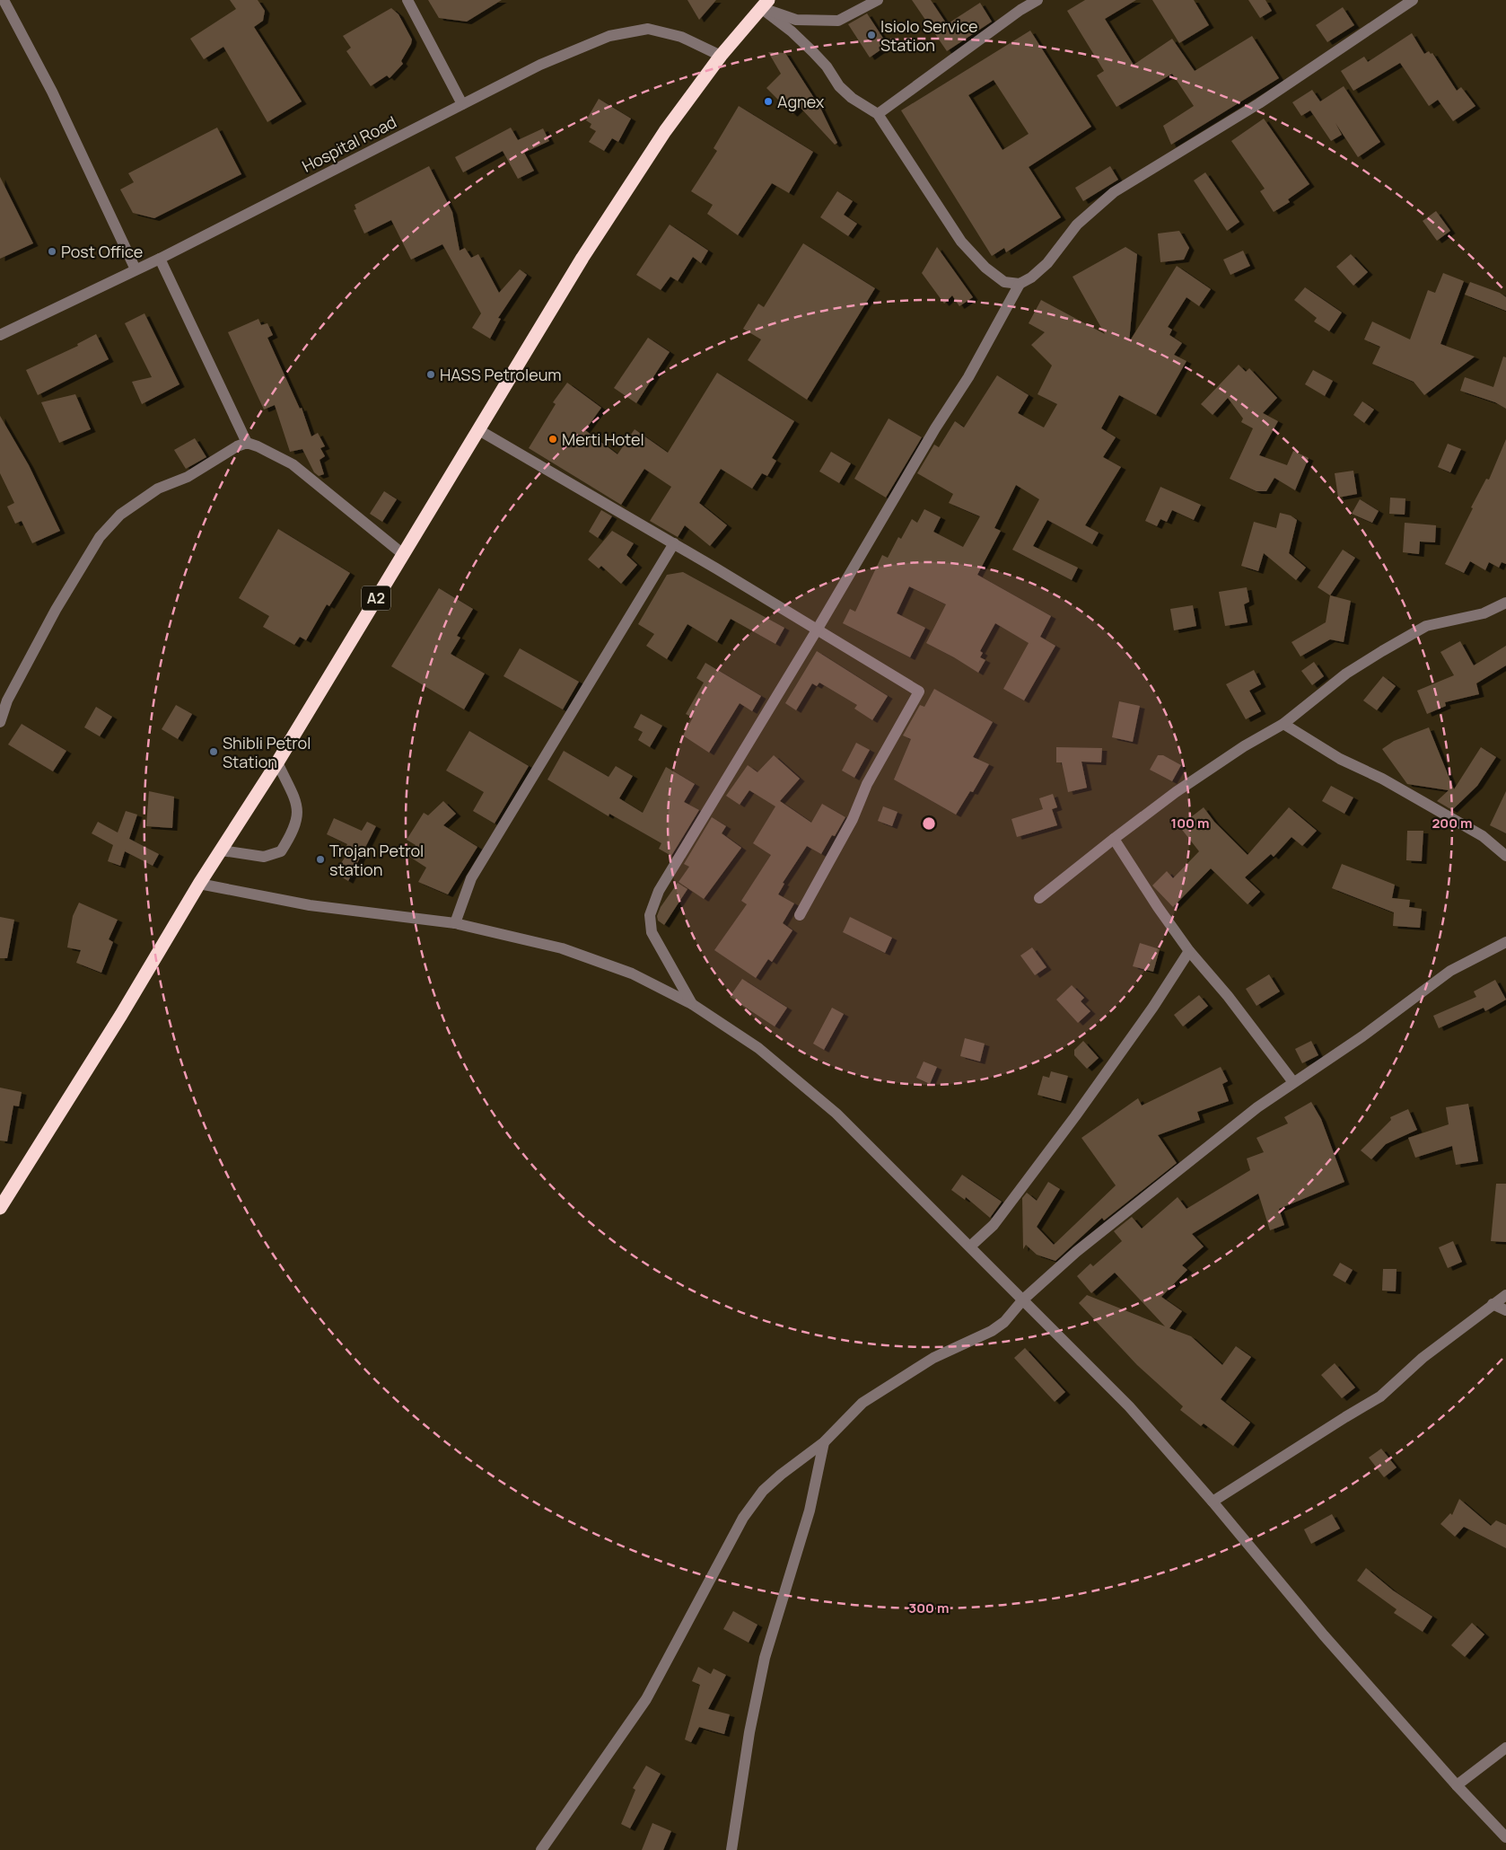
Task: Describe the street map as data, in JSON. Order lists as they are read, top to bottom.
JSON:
{
  "streets": {
    "highway": ["A2"],
    "street": ["Hospital Road"]
  },
  "crossings": [
    ["Hospital Road", "A2"]
  ],
  "places": [
    "Isiolo Service Station",
    "Agnex",
    "Post Office",
    "HASS Petroleum",
    "Merti Hotel",
    "Shibli Petrol Station",
    "Trojan Petrol station"
  ],
  "rings": ["100 m", "200 m", "300 m"]
}
